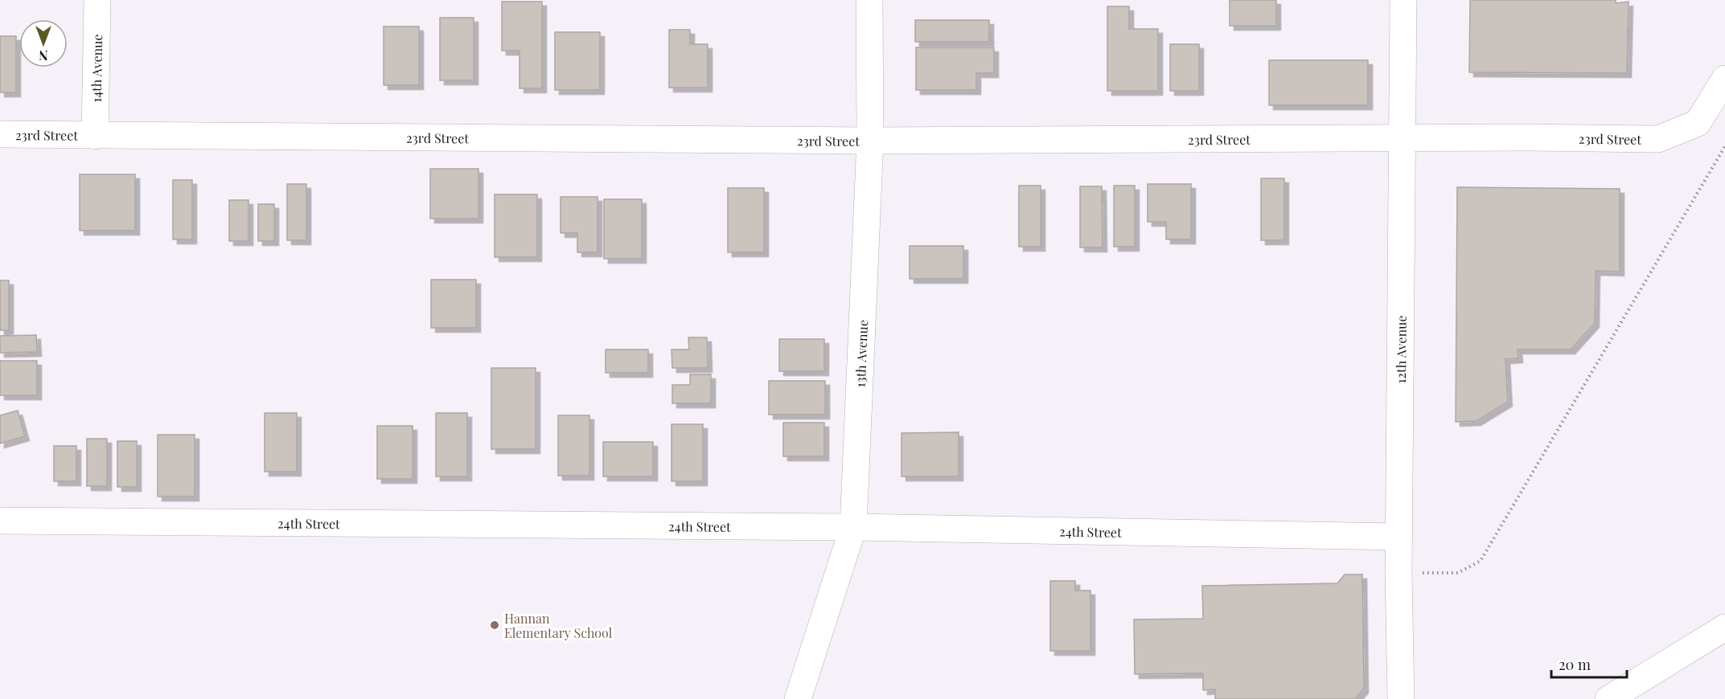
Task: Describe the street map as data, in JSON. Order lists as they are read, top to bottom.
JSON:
{
  "streets": {
    "street": [
      "14th Avenue",
      "23rd Street",
      "12th Avenue",
      "13th Avenue",
      "24th Street"
    ]
  },
  "crossings": [
    ["14th Avenue", "23rd Street"],
    ["23rd Street", "12th Avenue"],
    ["23rd Street", "13th Avenue"],
    ["12th Avenue", "24th Street"],
    ["13th Avenue", "24th Street"]
  ],
  "places": ["Hannan Elementary School"],
  "scale_bar": "20 m",
  "north": "bottom"
}
